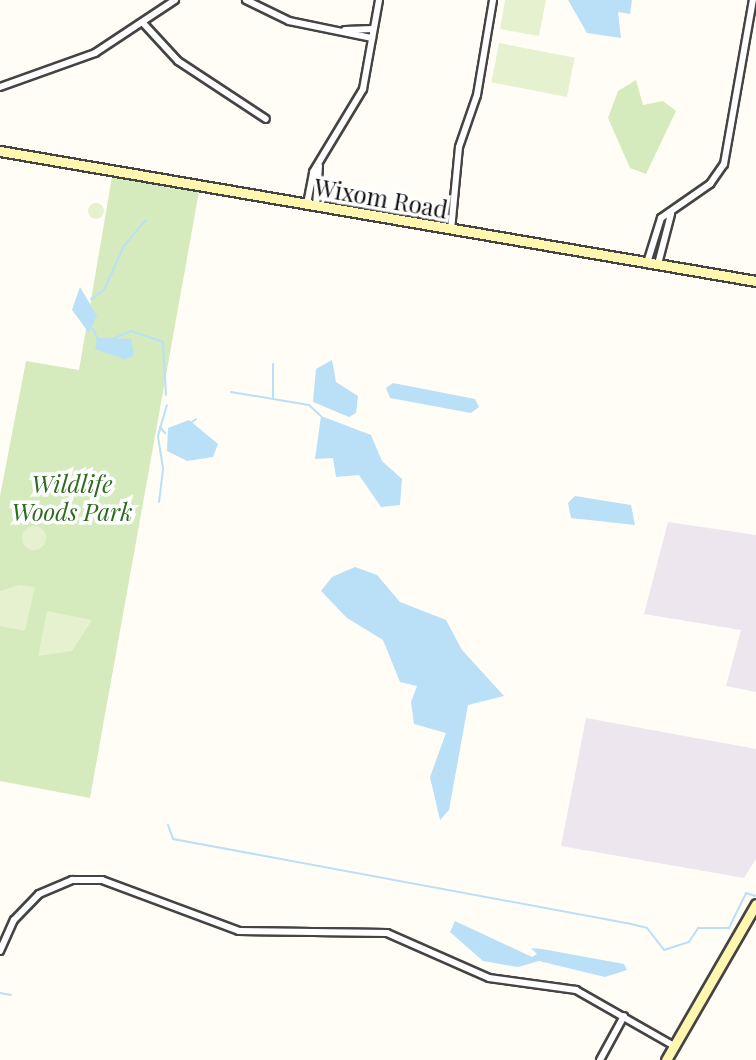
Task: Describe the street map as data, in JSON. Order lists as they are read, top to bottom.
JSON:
{
  "streets": {
    "street": ["Wixom Road"]
  },
  "parks": ["Wildlife Woods Park"]
}
